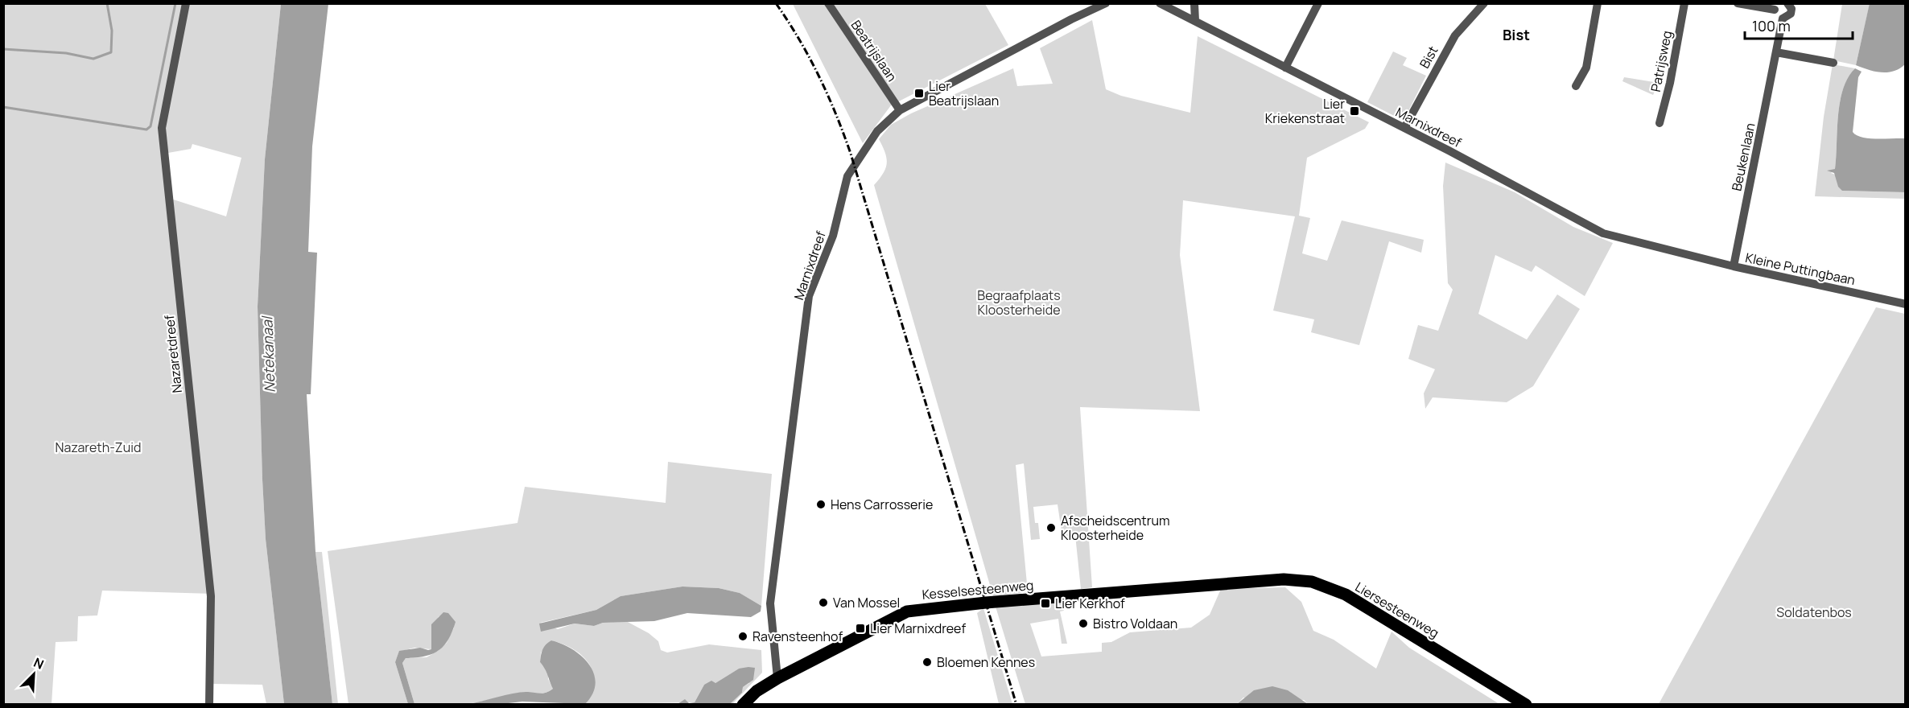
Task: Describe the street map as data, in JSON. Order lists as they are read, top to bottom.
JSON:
{
  "streets": {
    "main road": ["Kesselsesteenweg", "Liersesteenweg"],
    "street": [
      "Beatrijslaan",
      "Bist",
      "Patrijsweg",
      "Marnixdreef",
      "Beukenlaan",
      "Kleine Puttingbaan",
      "Nazaretdreef"
    ]
  },
  "crossings": [
    ["Beatrijslaan", "Marnixdreef"],
    ["Bist", "Marnixdreef"],
    ["Marnixdreef", "Kleine Puttingbaan"],
    ["Marnixdreef", "Kesselsesteenweg"],
    ["Beukenlaan", "Kleine Puttingbaan"],
    ["Kesselsesteenweg", "Liersesteenweg"]
  ],
  "districts": ["Bist"],
  "water": ["Netekanaal"],
  "parks": ["Begraafplaats Kloosterheide", "Nazareth-Zuid", "Soldatenbos"],
  "places": {
    "transit": [
      "Lier Beatrijslaan",
      "Lier Kriekenstraat",
      "Lier Kerkhof",
      "Lier Marnixdreef"
    ],
    "other": [
      "Hens Carrosserie",
      "Afscheidscentrum Kloosterheide",
      "Van Mossel",
      "Bistro Voldaan",
      "Ravensteenhof",
      "Bloemen Kennes"
    ]
  },
  "scale_bar": "100 m",
  "north": "top right"
}
